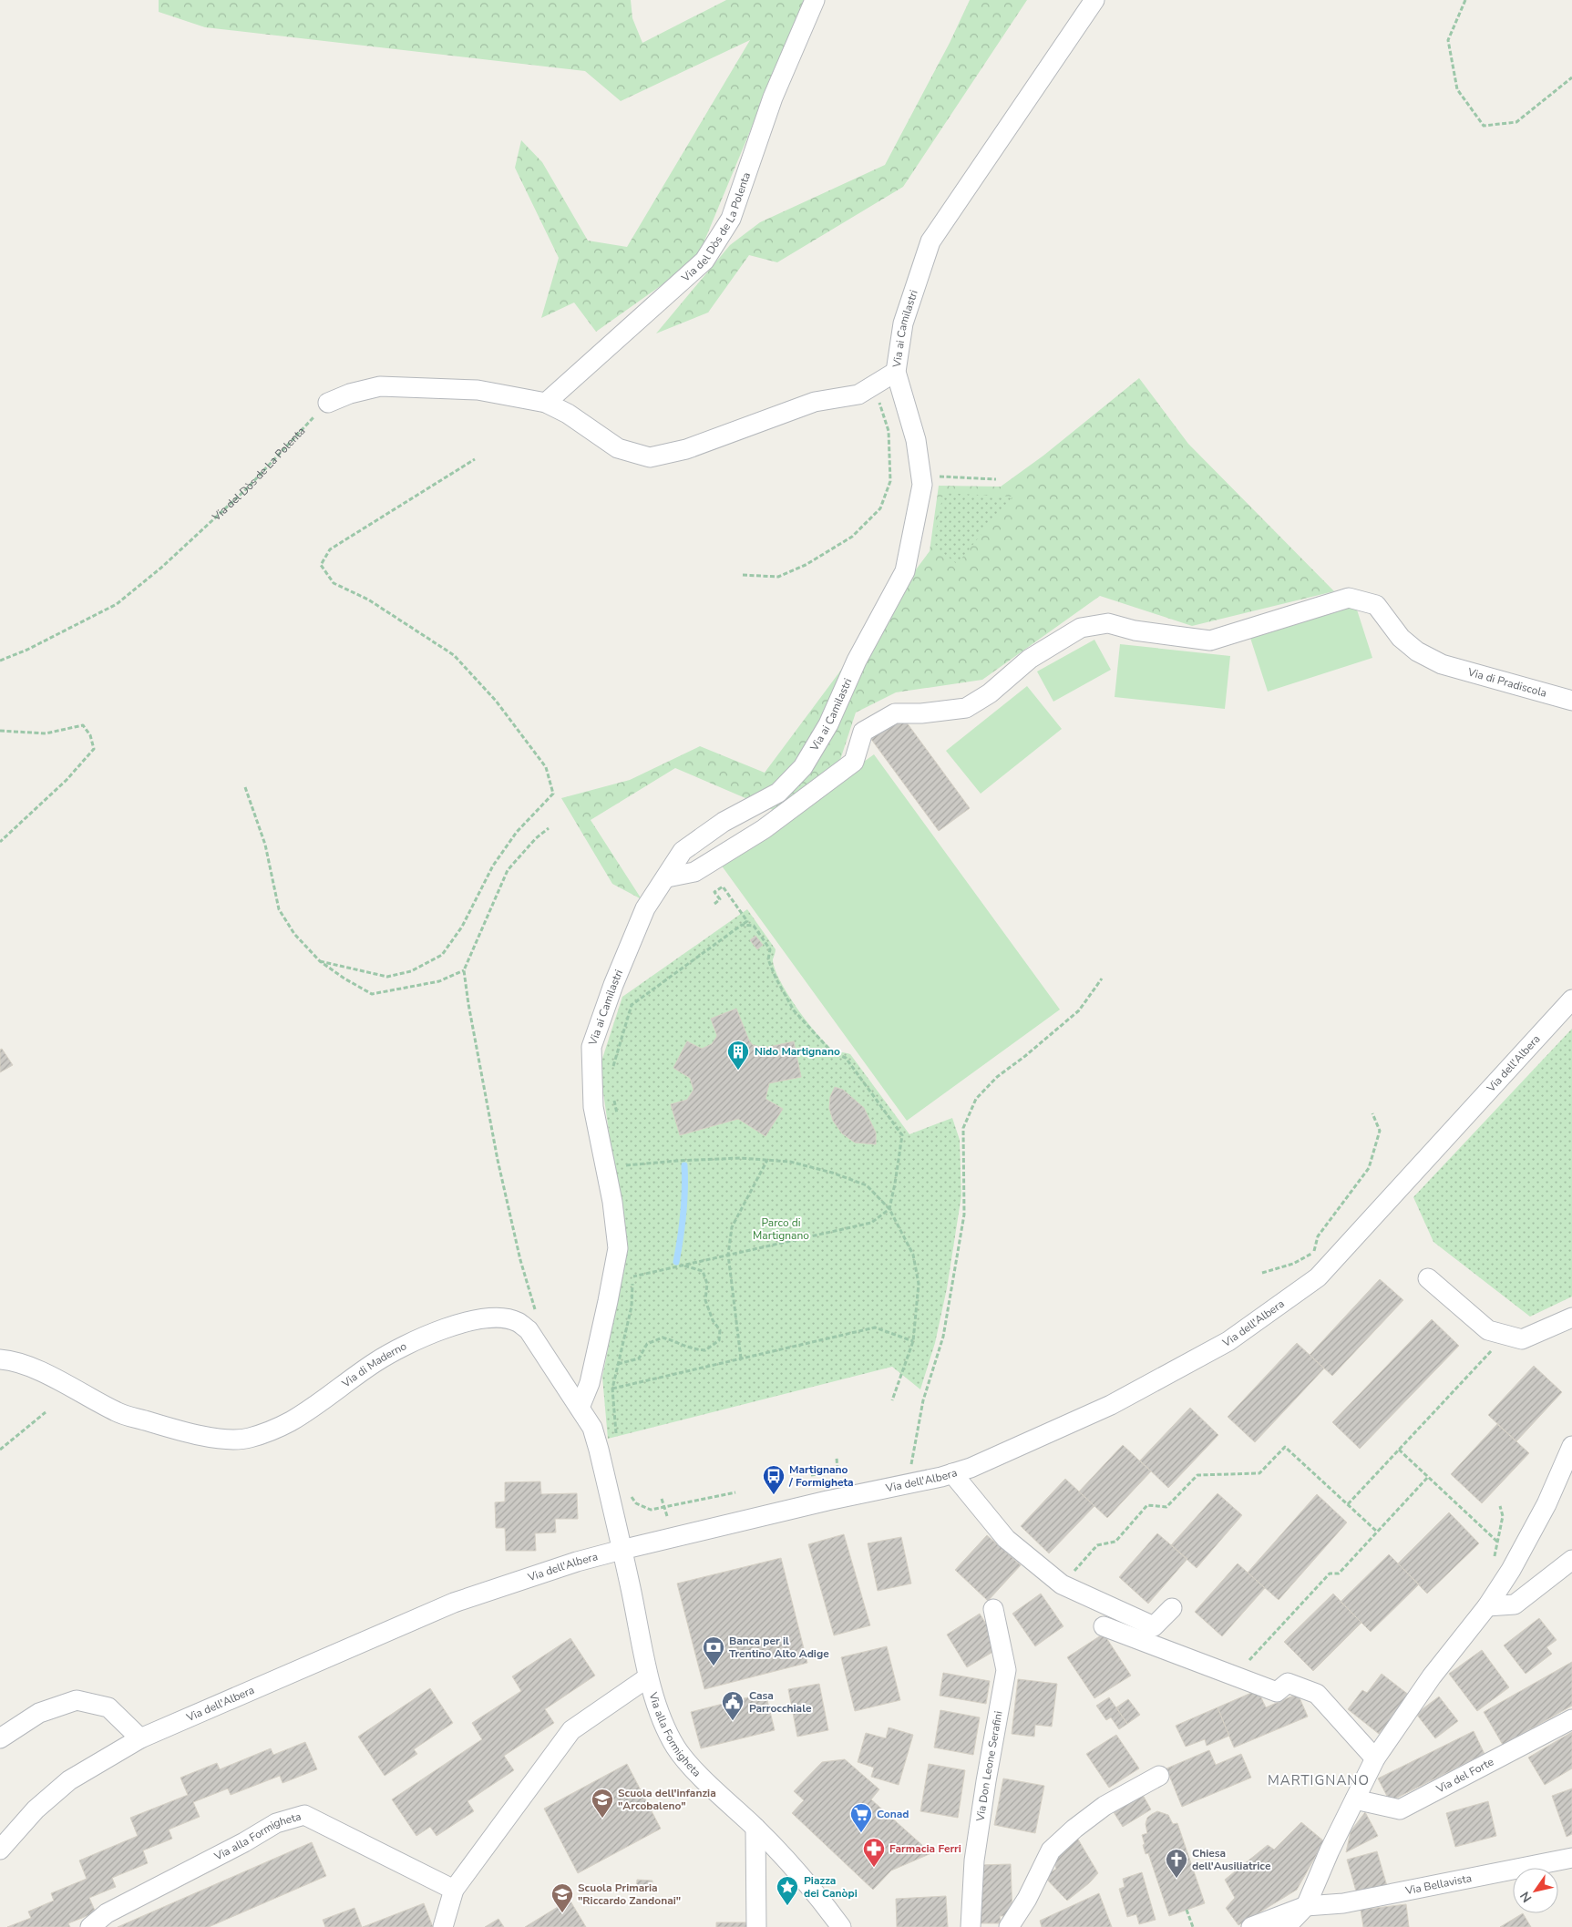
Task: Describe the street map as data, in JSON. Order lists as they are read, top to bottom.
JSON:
{
  "streets": {
    "street": [
      "Via del Dòs de La Polenta",
      "Via ai Camilastri",
      "Via di Pradiscola",
      "Via dell'Albera",
      "Via di Maderno",
      "Via alla Formigheta",
      "Via Don Leone Serafini",
      "Via del Forte",
      "Via Bellavista"
    ]
  },
  "crossings": [
    ["Via ai Camilastri", "Via di Pradiscola"],
    ["Via ai Camilastri", "Via di Maderno"],
    ["Via dell'Albera", "Via di Maderno"],
    ["Via dell'Albera", "Via alla Formigheta"],
    ["Via di Maderno", "Via alla Formigheta"]
  ],
  "districts": ["MARTIGNANO"],
  "parks": ["Parco di Martignano"],
  "places": {
    "building": ["Nido Martignano"],
    "bus stop": ["Martignano / Formigheta"],
    "bank": ["Banca per il Trentino Alto Adige"],
    "public building": ["Casa Parrocchiale"],
    "school or university": ["Scuola dell'infanzia \"Arcobaleno\"", "Scuola Primaria \"Riccardo Zandonai\""],
    "supermarket": ["Conad"],
    "pharmacy": ["Farmacia Ferri"],
    "church": ["Chiesa dell'Ausiliatrice"],
    "place": ["Piazza dei Canòpi"]
  },
  "north": "bottom left"
}
